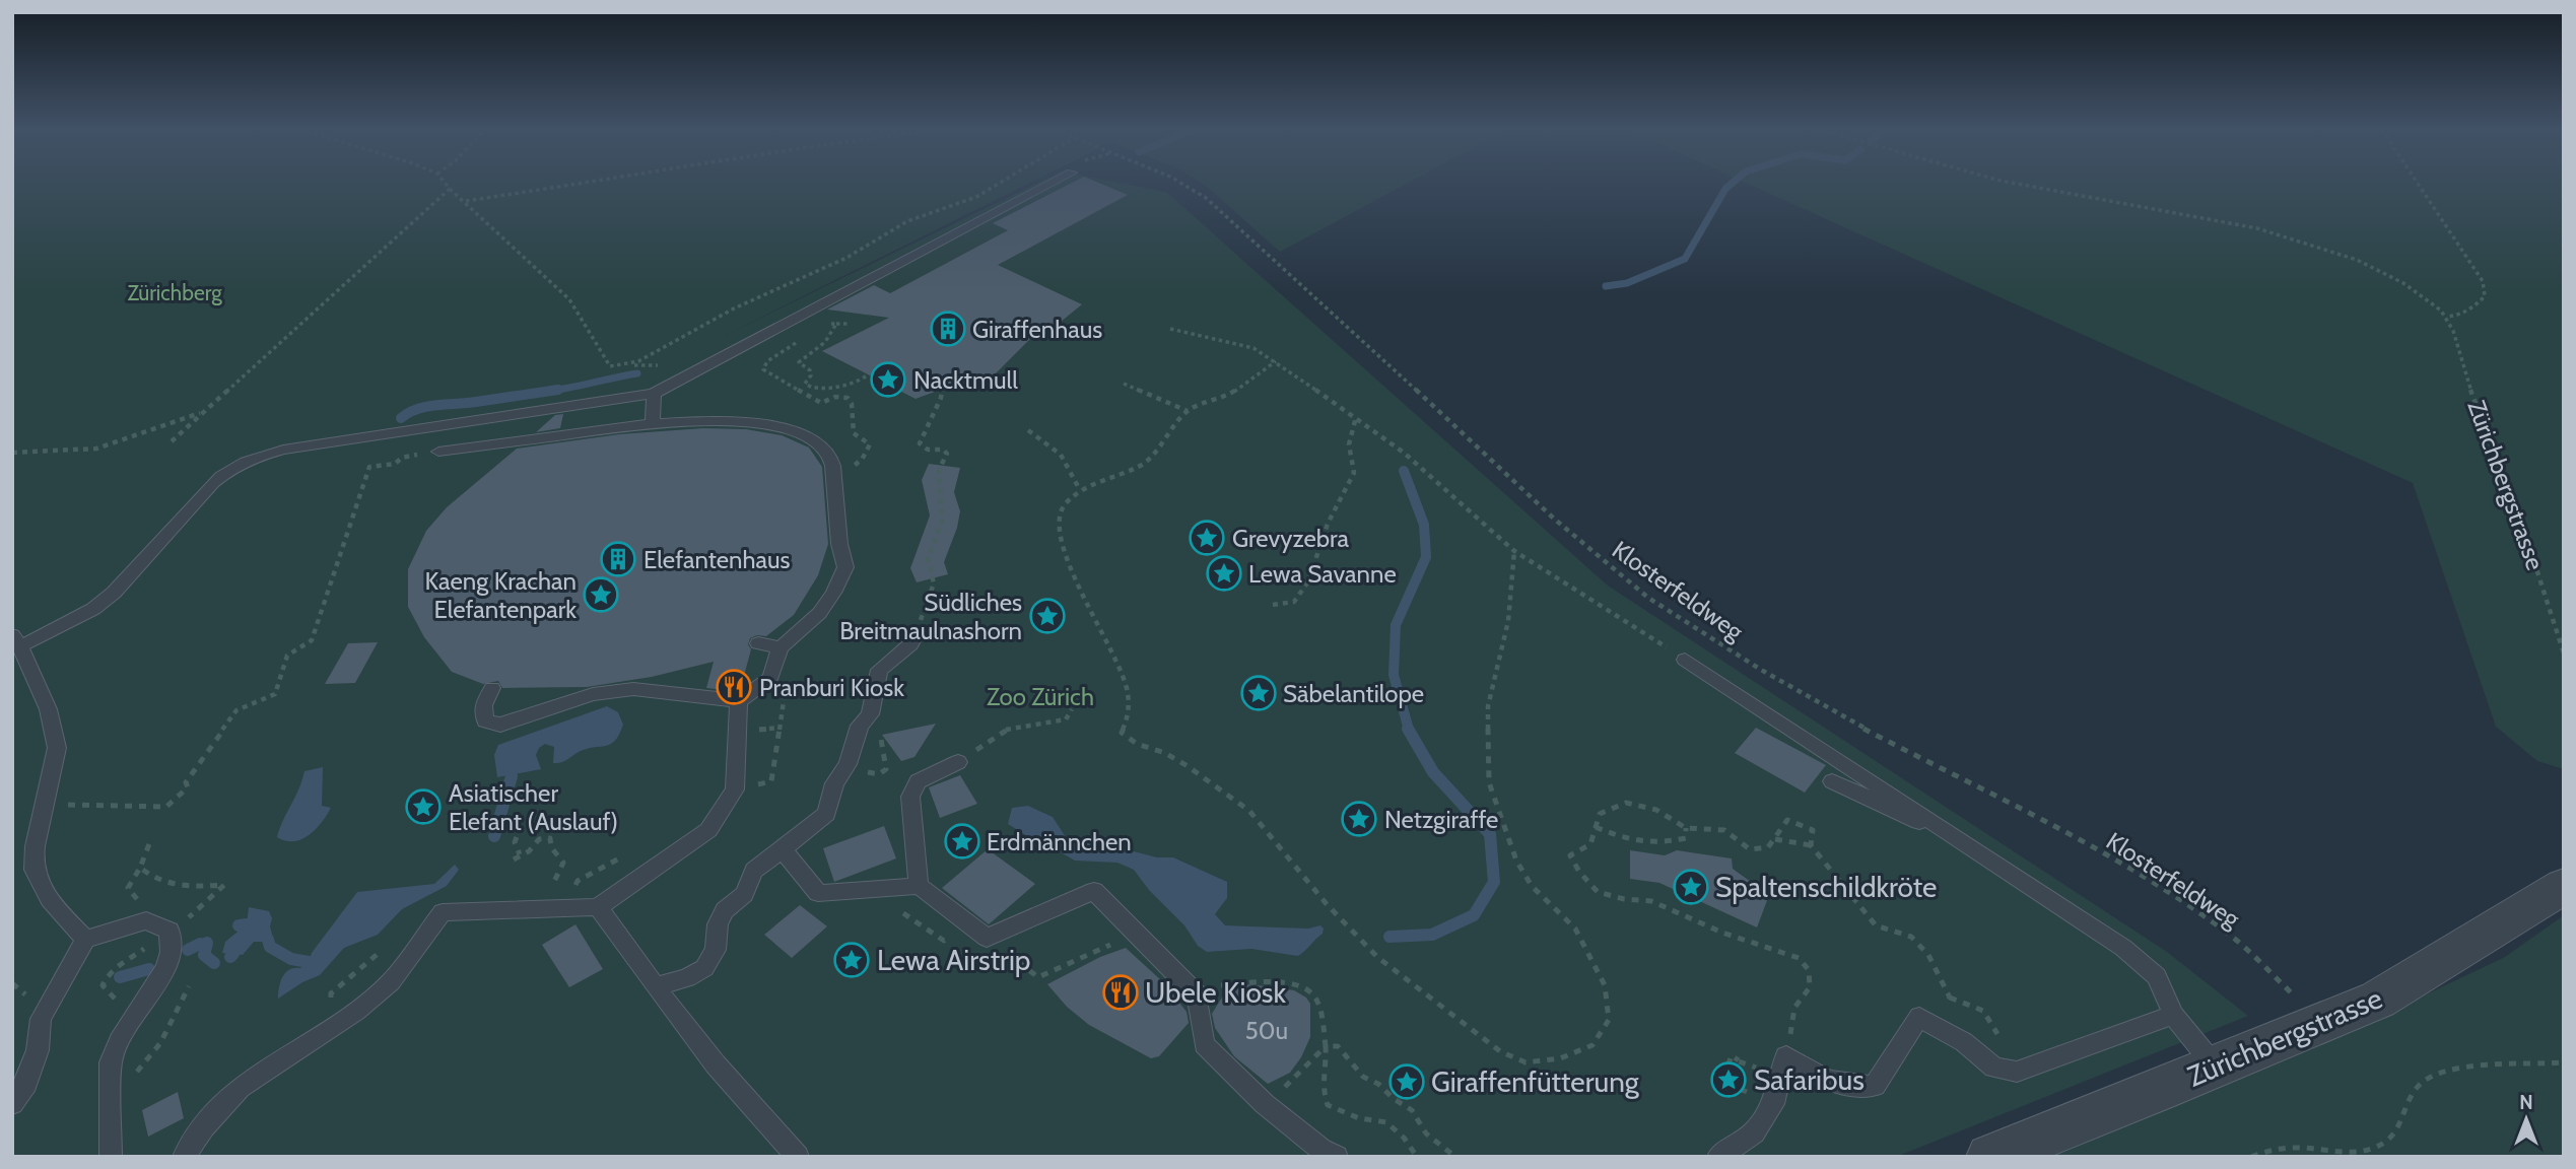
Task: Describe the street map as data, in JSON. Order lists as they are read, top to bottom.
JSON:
{
  "streets": {
    "street": ["Zürichbergstrasse"],
    "path": ["Klosterfeldweg"]
  },
  "crossings": [
    ["Zürichbergstrasse", "Klosterfeldweg"]
  ],
  "parks": ["Zürichberg", "Zoo Zürich"],
  "places": {
    "building": ["Giraffenhaus", "Elefantenhaus"],
    "place": [
      "Nacktmull",
      "Grevyzebra",
      "Lewa Savanne",
      "Kaeng Krachan Elefantenpark",
      "Südliches Breitmaulnashorn",
      "Säbelantilope",
      "Asiatischer Elefant (Auslauf)",
      "Netzgiraffe",
      "Erdmännchen",
      "Spaltenschildkröte",
      "Lewa Airstrip",
      "Safaribus",
      "Giraffenfütterung"
    ],
    "restaurant": ["Pranburi Kiosk", "Ubele Kiosk"]
  },
  "house_numbers": ["50u"],
  "north": "top"
}
